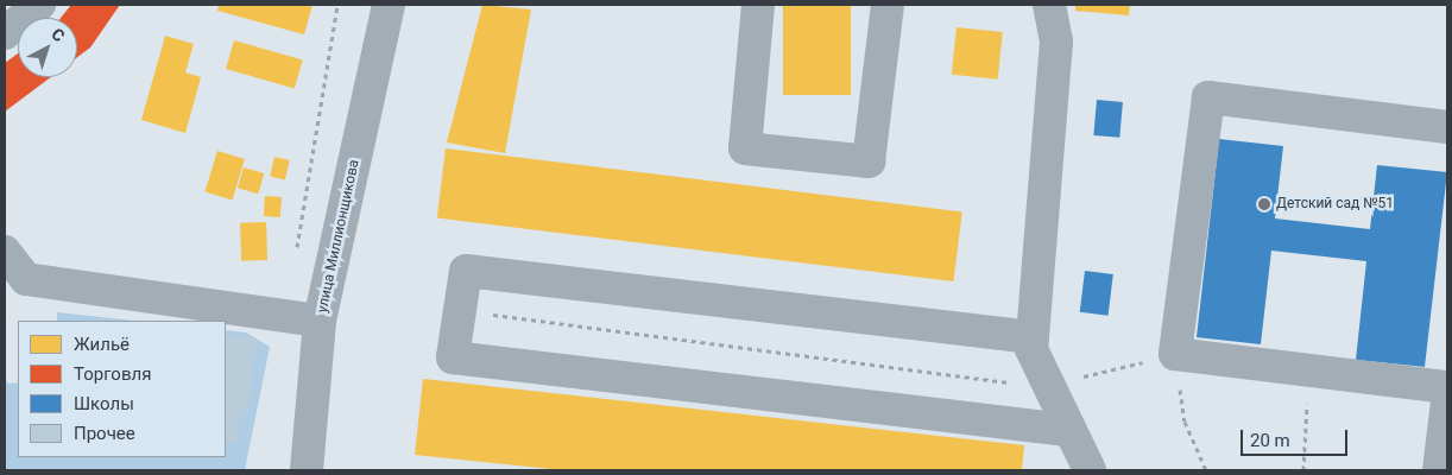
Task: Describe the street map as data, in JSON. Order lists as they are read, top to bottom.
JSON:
{
  "streets": {
    "street": ["улица Миллионщикова"]
  },
  "places": ["Детский сад №51"],
  "legend": [
    "Жильё",
    "Торговля",
    "Школы",
    "Прочее"
  ],
  "scale_bar": "20 m",
  "north": "top right"
}
